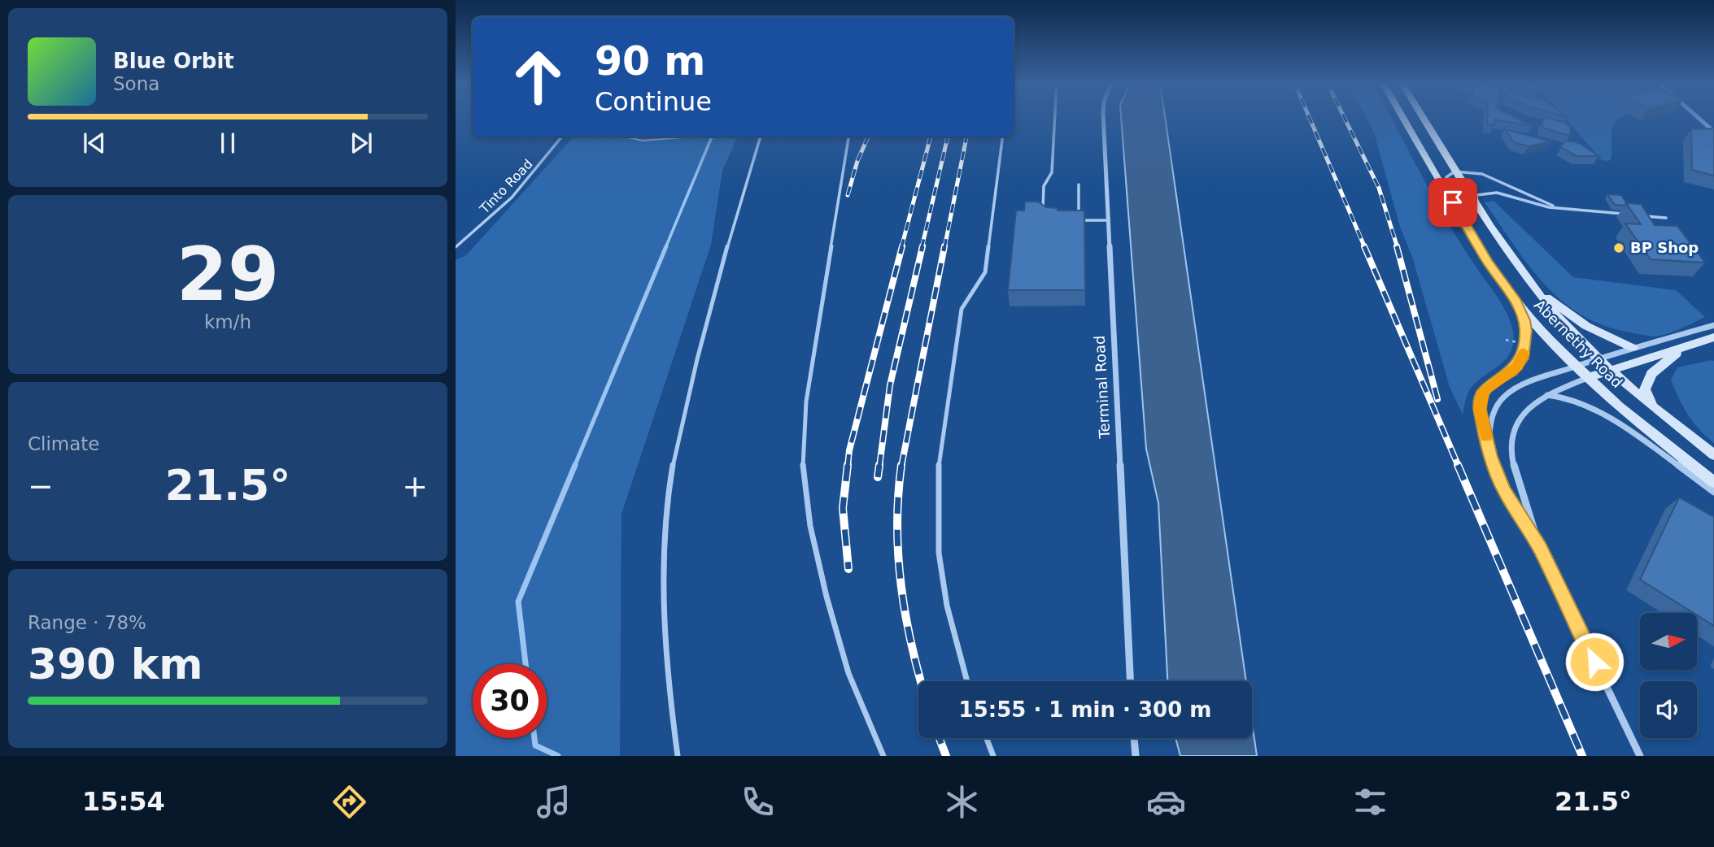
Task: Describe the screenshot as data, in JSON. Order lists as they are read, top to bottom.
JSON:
{
  "streets": {
    "main road": ["Abernethy Road"],
    "street": ["Terminal Road"],
    "lane": ["Tinto Road"]
  },
  "places": ["BP Shop"],
  "north": "right",
  "page": {
    "turn": ["90 m", "Continue"],
    "song": ["Blue Orbit", "Sona"],
    "tile": [
      ["29", "km/h"],
      "Climate",
      ["Range · 78%", "390 km"]
    ],
    "heat": ["−", "21.5°", "+"],
    "limit": "30",
    "trip": "15:55 · 1 min · 300 m",
    "tabs": ["15:54", "21.5°"]
  }
}
